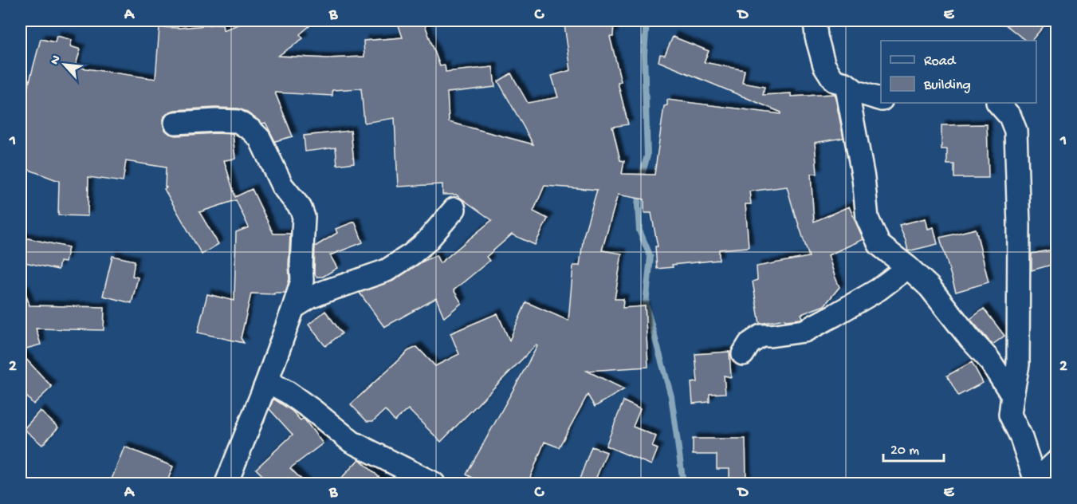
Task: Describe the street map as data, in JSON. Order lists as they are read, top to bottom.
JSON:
{
  "legend": ["Road", "Building"],
  "scale_bar": "20 m",
  "north": "top left",
  "grid": {
    "columns": [
      "A",
      "B",
      "C",
      "D",
      "E"
    ],
    "rows": ["1", "2"]
  }
}
